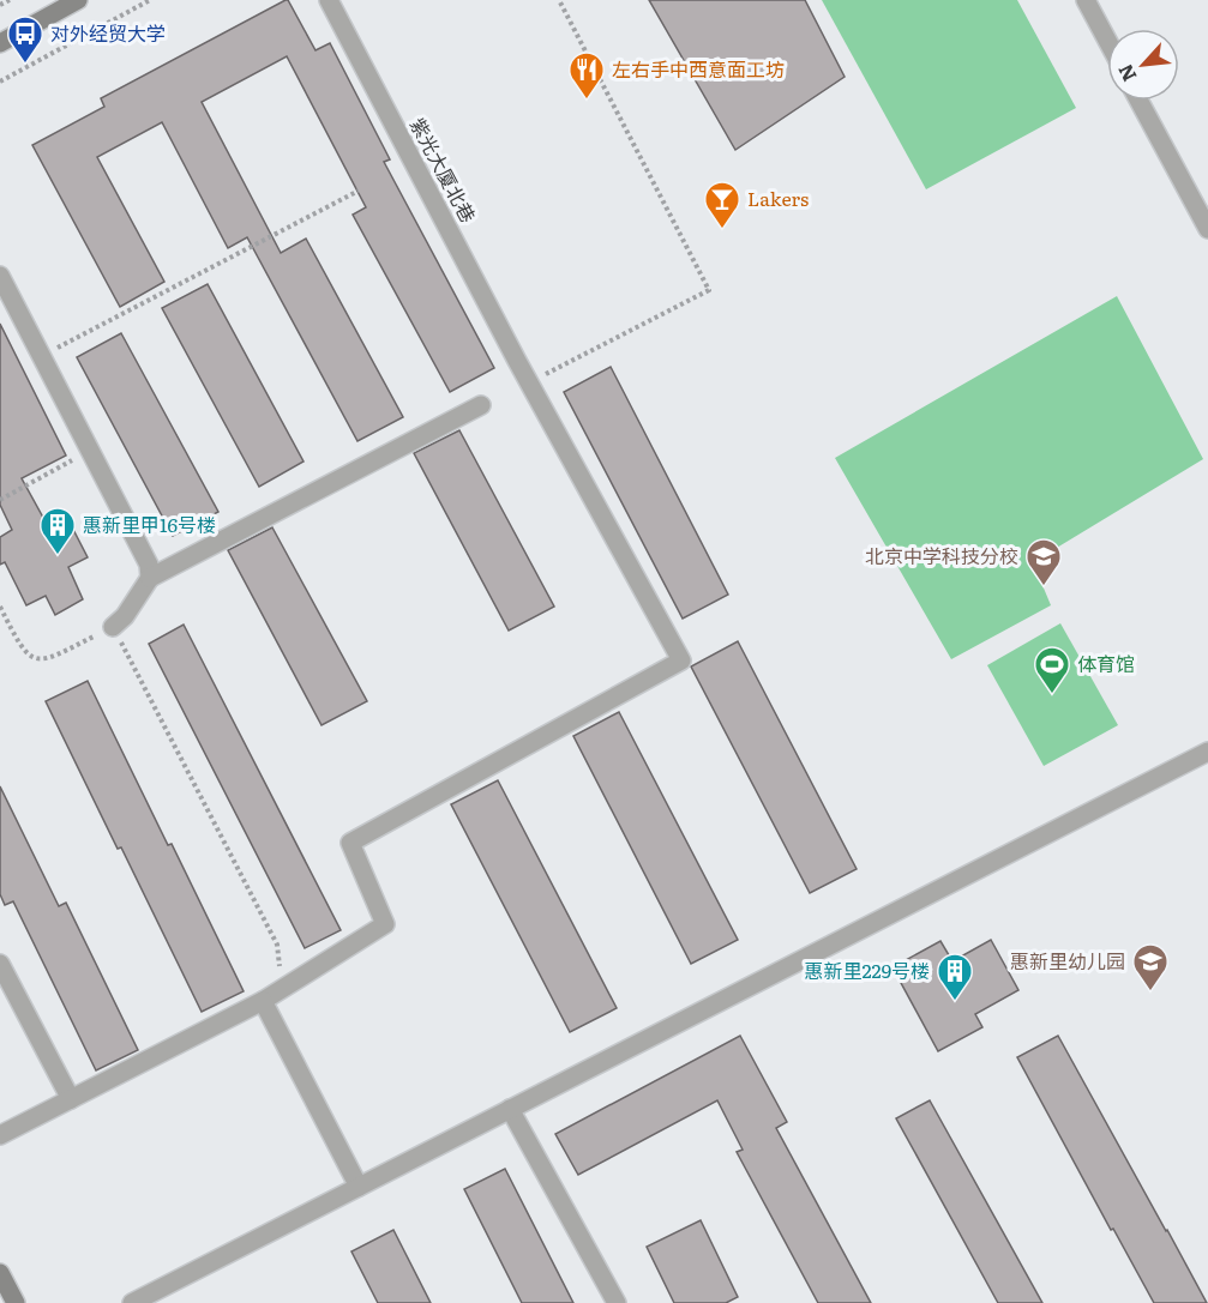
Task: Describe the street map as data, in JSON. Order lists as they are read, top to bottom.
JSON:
{
  "streets": {
    "street": ["紫光大厦北巷"]
  },
  "places": {
    "bus stop": ["对外经贸大学"],
    "restaurant": ["左右手中西意面工坊"],
    "bar": ["Lakers"],
    "building": ["惠新里甲16号楼", "惠新里229号楼"],
    "school or university": ["北京中学科技分校", "惠新里幼儿园"],
    "sports": ["体育馆"]
  },
  "north": "bottom left"
}
